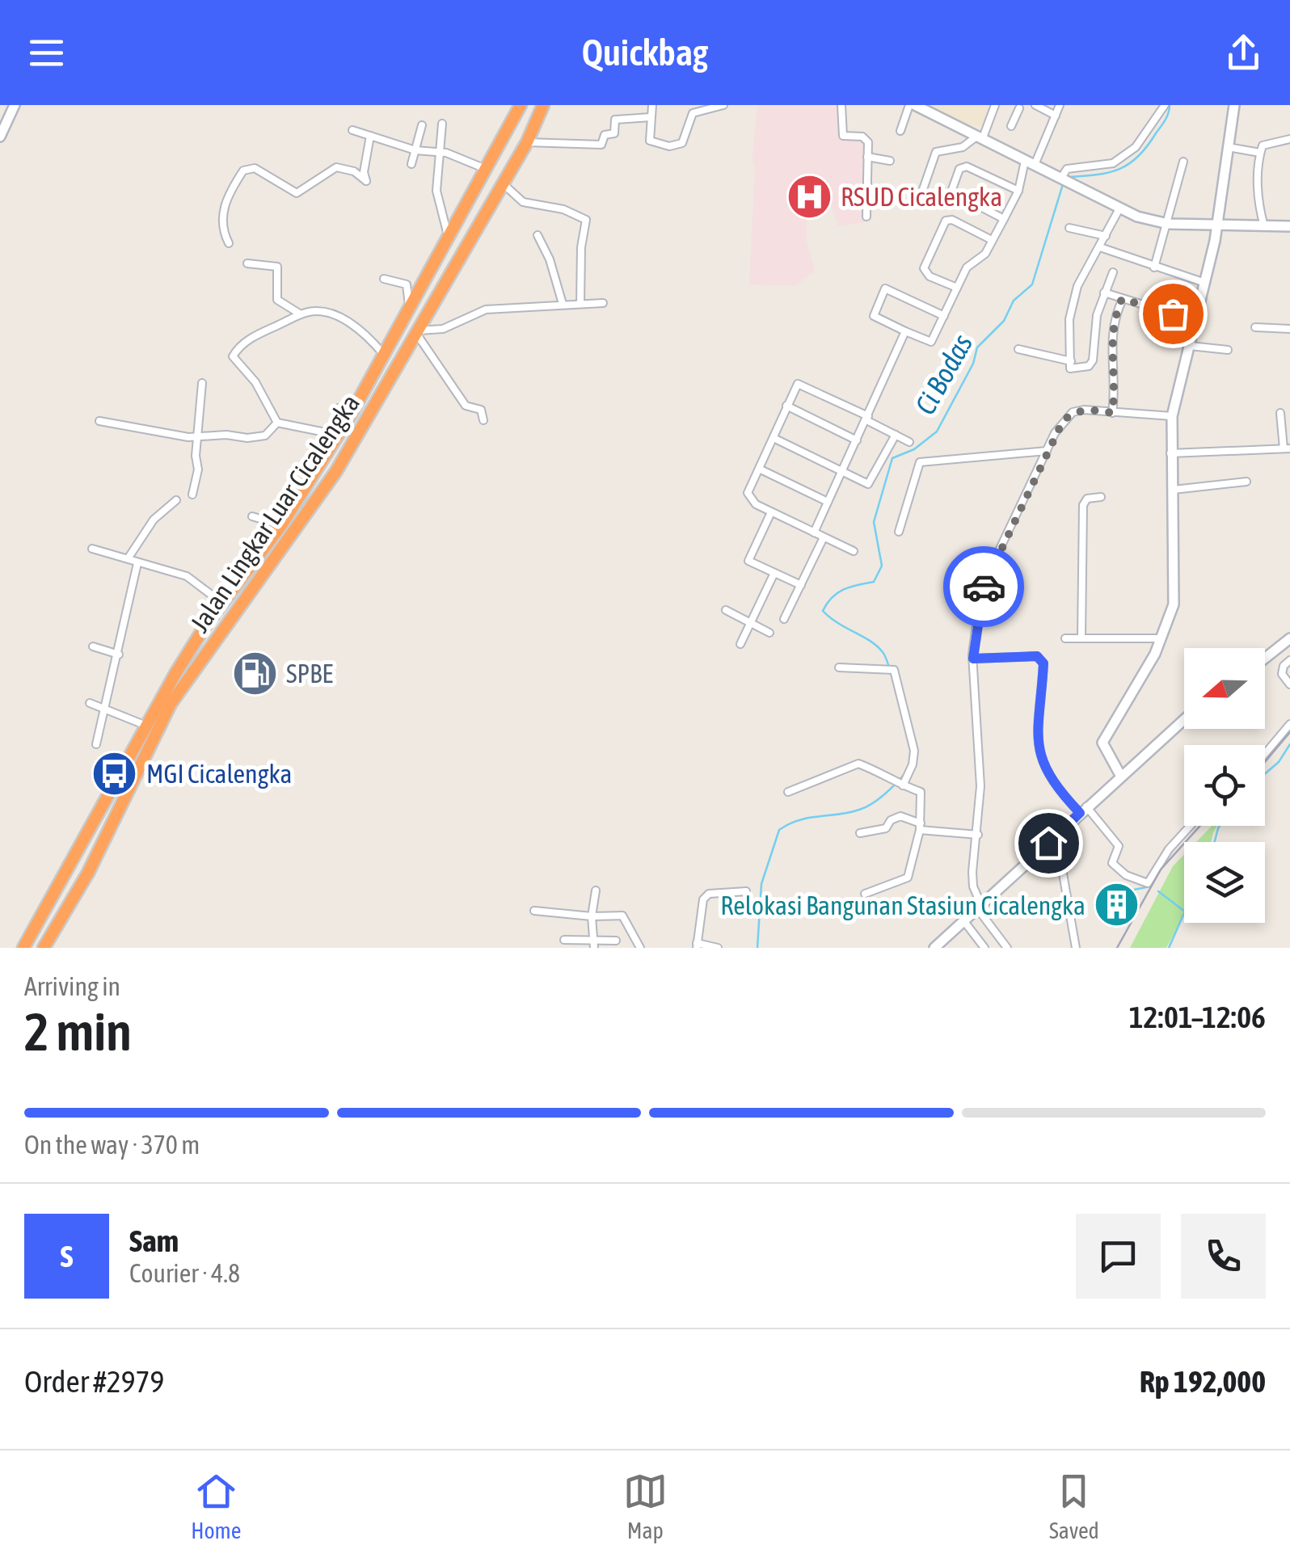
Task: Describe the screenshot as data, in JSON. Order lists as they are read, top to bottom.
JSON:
{
  "streets": {
    "highway": ["Jalan Lingkar Luar Cicalengka"]
  },
  "water": ["Ci Bodas"],
  "places": {
    "hospital": ["RSUD Cicalengka"],
    "fuel station": ["SPBE"],
    "bus stop": ["MGI Cicalengka"],
    "building": ["Relokasi Bangunan Stasiun Cicalengka"]
  },
  "north": "left",
  "page": {
    "header": "Quickbag",
    "heading": ["2 min", "Arriving in", "12:01–12:06"],
    "panel": [
      "Sam",
      "Courier · 4.8",
      "Order #2979",
      "Rp 192,000"
    ],
    "bar": "On the way · 370 m",
    "round": "S",
    "tabs": ["Home", "Map", "Saved"]
  }
}
